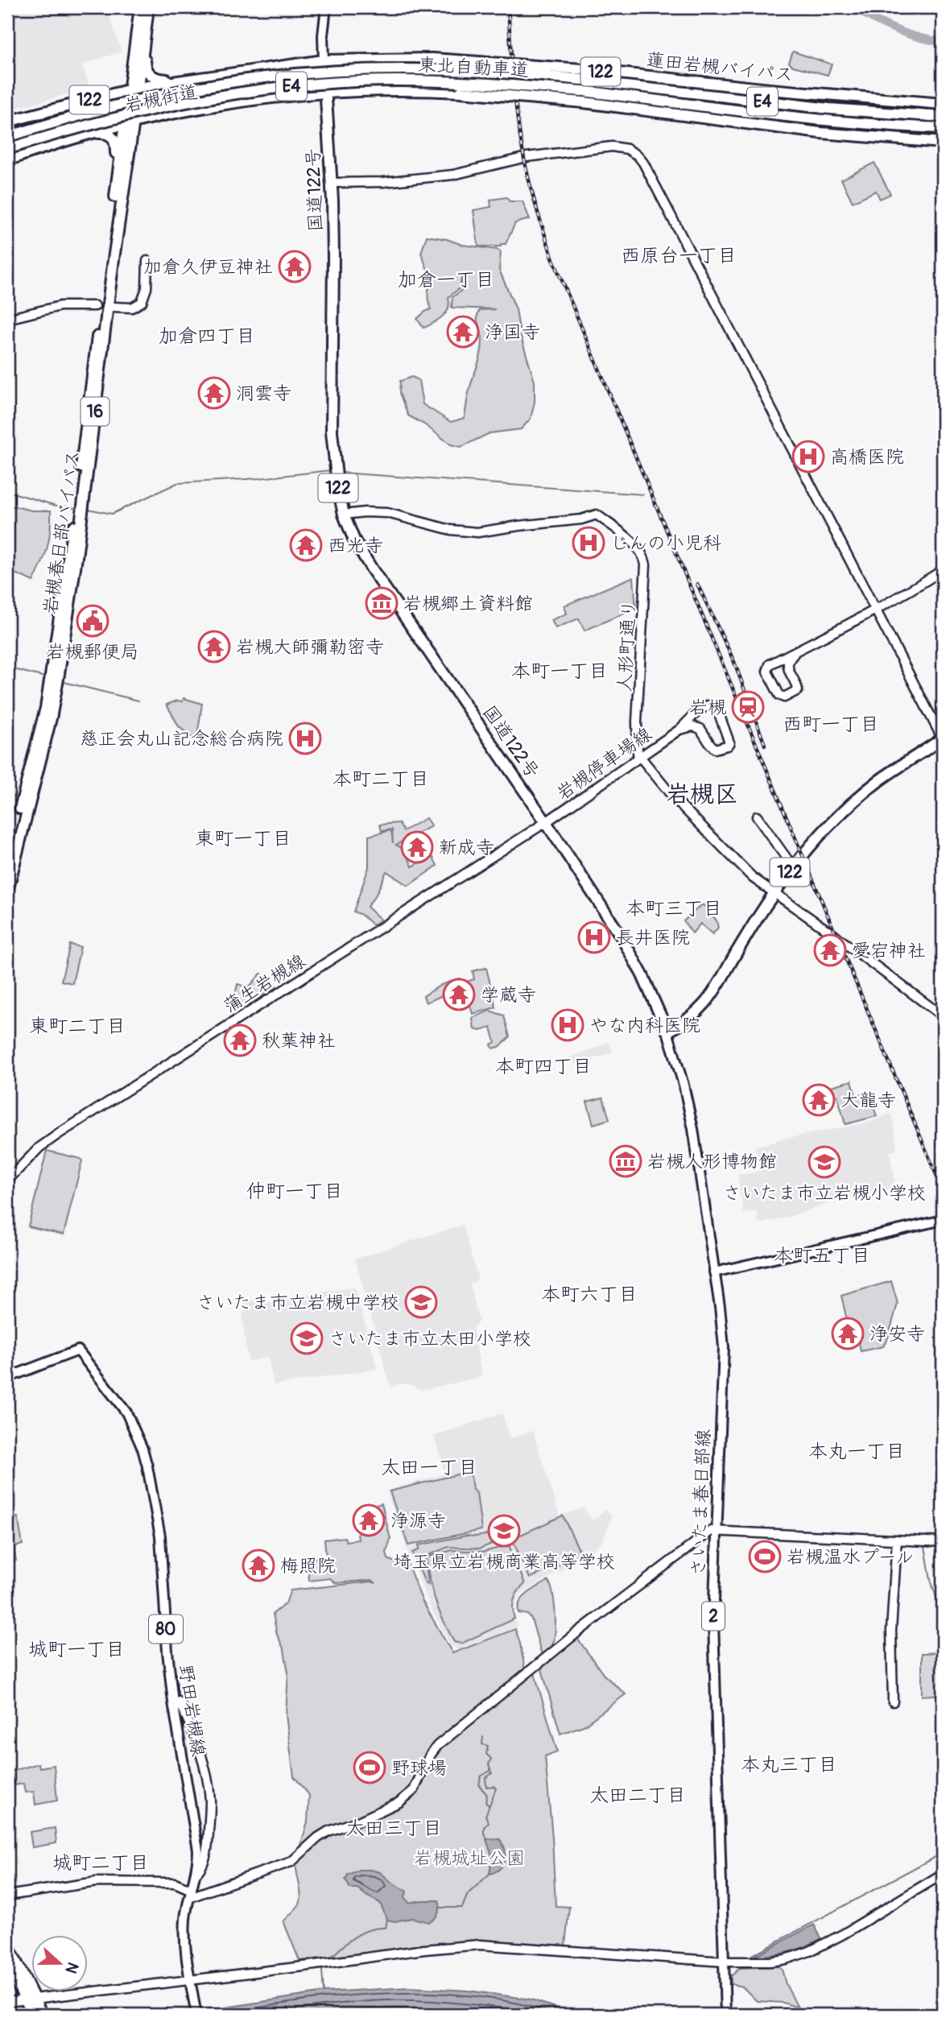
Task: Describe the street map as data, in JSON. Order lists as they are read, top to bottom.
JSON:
{
  "streets": {
    "highway": [
      "東北自動車道",
      "蓮田岩槻バイパス",
      "122",
      "E4",
      "岩槻街道",
      "国道122号",
      "16",
      "岩槻春日部バイパス"
    ],
    "main road": [
      "さいたま春日部線",
      "2",
      "80",
      "野田岩槻線"
    ],
    "street": ["人形町通り", "岩槻停車場線", "蒲生岩槻線"]
  },
  "crossings": [
    ["蓮田岩槻バイパス", "岩槻街道"],
    ["蓮田岩槻バイパス", "国道122号"],
    ["122", "岩槻街道"],
    ["122", "国道122号"],
    ["122", "さいたま春日部線"],
    ["岩槻街道", "国道122号"],
    ["岩槻街道", "岩槻春日部バイパス"],
    ["国道122号", "人形町通り"],
    ["国道122号", "岩槻停車場線"],
    ["国道122号", "蒲生岩槻線"],
    ["国道122号", "さいたま春日部線"],
    ["人形町通り", "岩槻停車場線"],
    ["岩槻停車場線", "蒲生岩槻線"]
  ],
  "districts": [
    "西原台一丁目",
    "加倉一丁目",
    "加倉四丁目",
    "本町一丁目",
    "西町一丁目",
    "本町二丁目",
    "岩槻区",
    "東町一丁目",
    "本町三丁目",
    "東町二丁目",
    "本町四丁目",
    "仲町一丁目",
    "本町五丁目",
    "本町六丁目",
    "本丸一丁目",
    "太田一丁目",
    "城町一丁目",
    "本丸三丁目",
    "太田二丁目",
    "太田三丁目",
    "城町二丁目"
  ],
  "parks": ["岩槻城址公園"],
  "places": {
    "temple": [
      "加倉久伊豆神社",
      "浄国寺",
      "洞雲寺",
      "西光寺",
      "岩槻大師彌勒密寺",
      "新成寺",
      "愛宕神社",
      "学蔵寺",
      "秋葉神社",
      "大龍寺",
      "浄安寺",
      "浄源寺",
      "梅照院"
    ],
    "hospital": [
      "高橋医院",
      "じんの小児科",
      "慈正会丸山記念総合病院",
      "長井医院",
      "やな内科医院"
    ],
    "museum": ["岩槻郷土資料館", "岩槻人形博物館"],
    "public building": ["岩槻郵便局"],
    "station": ["岩槻"],
    "school or university": [
      "さいたま市立岩槻小学校",
      "さいたま市立岩槻中学校",
      "さいたま市立太田小学校",
      "埼玉県立岩槻商業高等学校"
    ],
    "sports": ["岩槻温水プール", "野球場"]
  },
  "north": "right"
}
